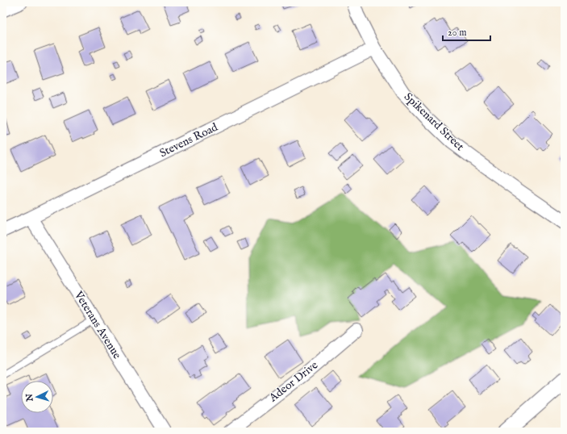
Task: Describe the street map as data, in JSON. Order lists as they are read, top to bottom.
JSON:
{
  "streets": {
    "street": [
      "Spikenard Street",
      "Stevens Road",
      "Veterans Avenue",
      "Adeor Drive"
    ]
  },
  "crossings": [
    ["Spikenard Street", "Stevens Road"],
    ["Stevens Road", "Veterans Avenue"]
  ],
  "scale_bar": "20 m",
  "north": "left"
}
